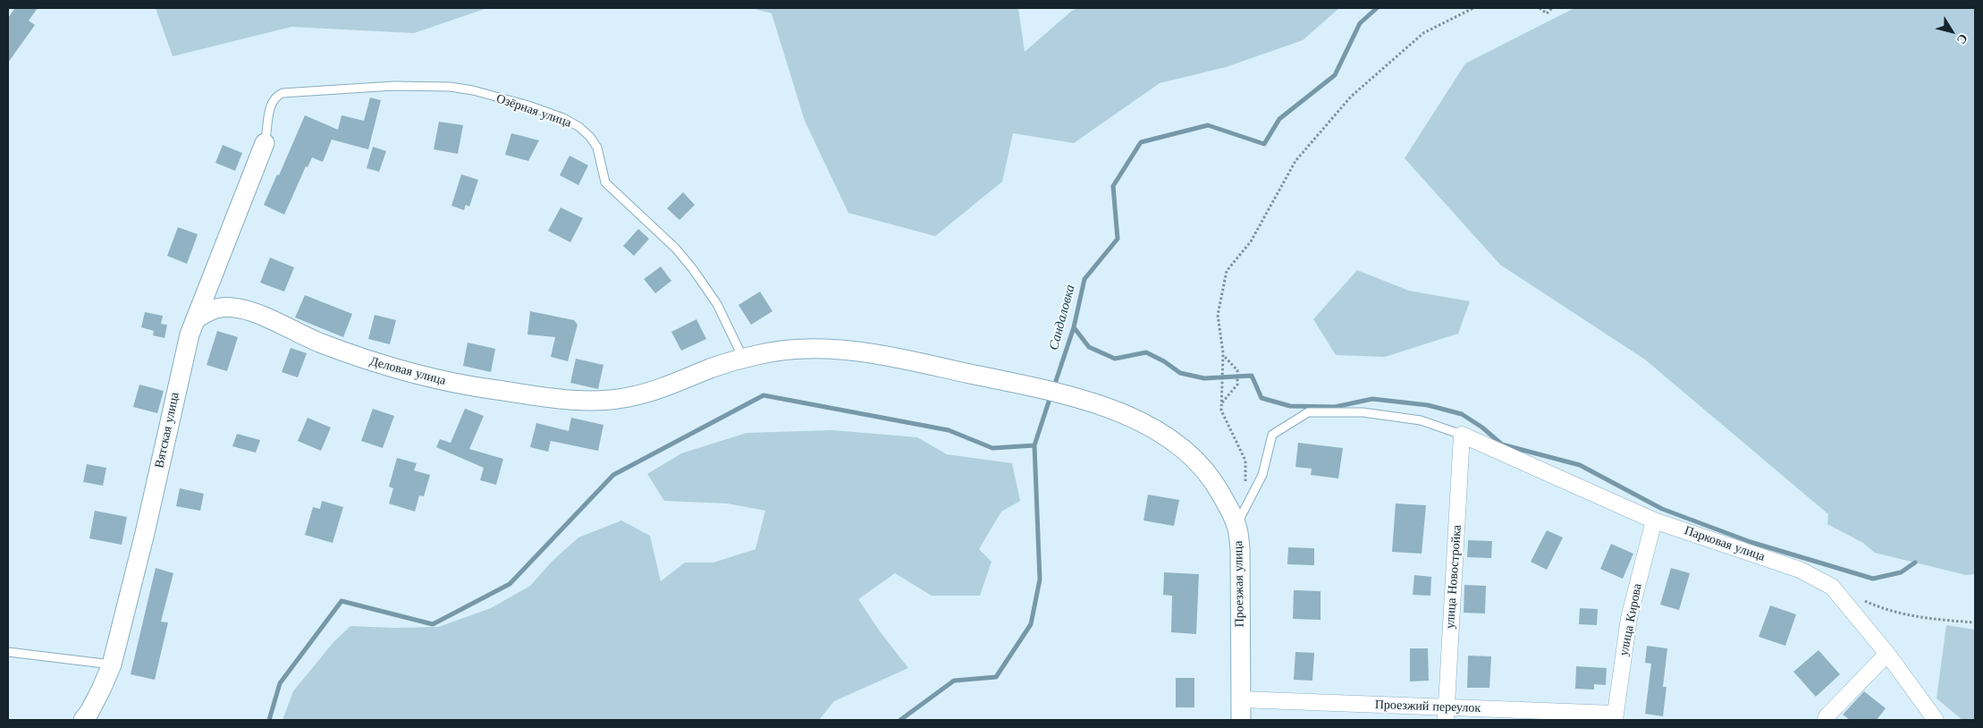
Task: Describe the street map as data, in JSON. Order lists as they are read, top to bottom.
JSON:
{
  "streets": {
    "street": [
      "Деловая улица",
      "Вятская улица",
      "Парковая улица",
      "улица Новостройка",
      "Проезжая улица",
      "улица Кирова",
      "Проезжий переулок"
    ],
    "lane": ["Озёрная улица"]
  },
  "crossings": [
    ["Озёрная улица", "Деловая улица"],
    ["Озёрная улица", "Вятская улица"],
    ["Деловая улица", "Вятская улица"],
    ["Деловая улица", "Проезжая улица"],
    ["Парковая улица", "улица Новостройка"],
    ["Парковая улица", "улица Кирова"],
    ["улица Новостройка", "Проезжий переулок"],
    ["Проезжая улица", "Проезжий переулок"],
    ["улица Кирова", "Проезжий переулок"]
  ],
  "water": ["Сандаловка"],
  "north": "bottom right"
}
